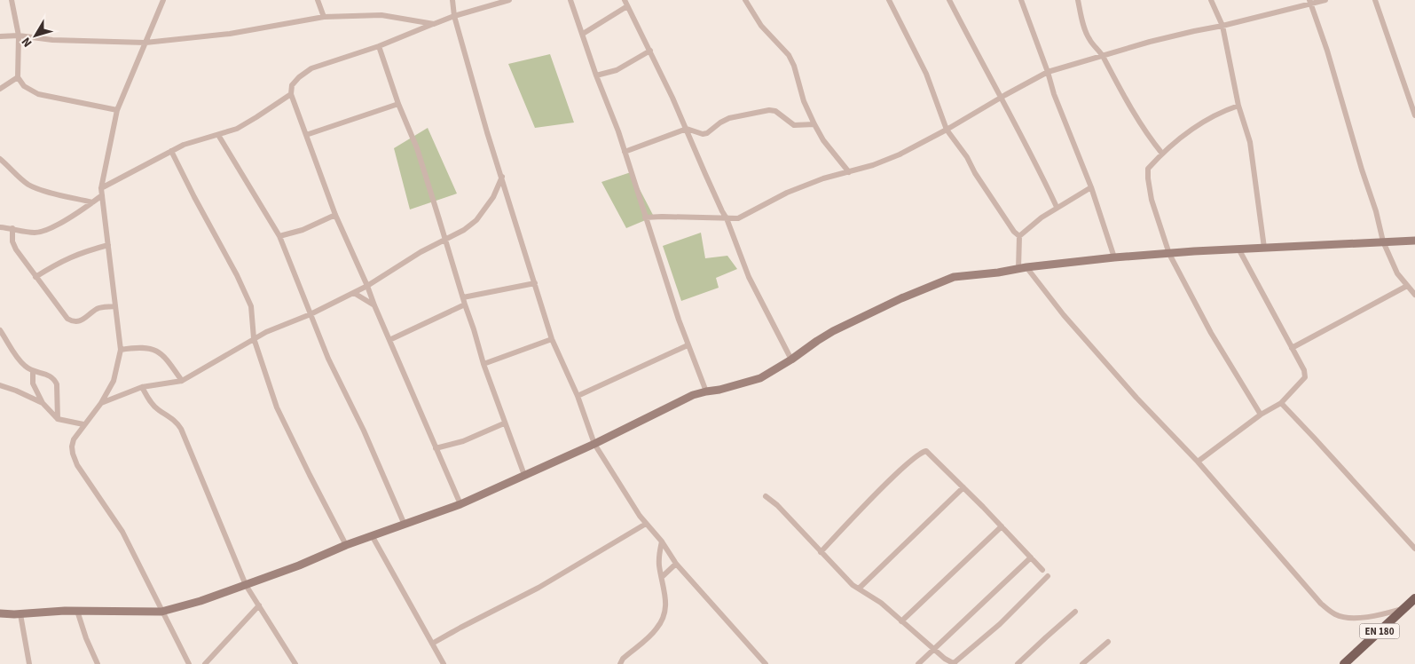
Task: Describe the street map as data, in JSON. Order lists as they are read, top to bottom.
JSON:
{
  "streets": {
    "main road": ["EN 180"]
  },
  "north": "bottom left"
}
